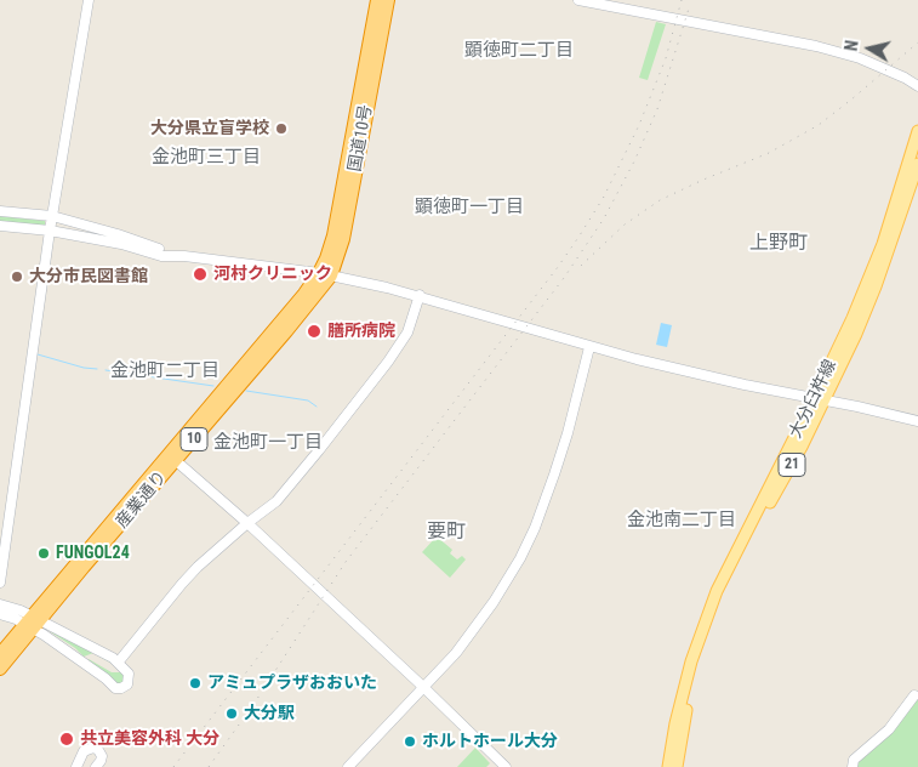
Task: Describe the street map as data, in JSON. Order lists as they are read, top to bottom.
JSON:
{
  "streets": {
    "highway": ["国道10号", "10", "産業通り"],
    "main road": ["大分臼杵線", "21"]
  },
  "crossings": [
    ["国道10号", "産業通り"]
  ],
  "districts": [
    "顕徳町二丁目",
    "金池町三丁目",
    "顕徳町一丁目",
    "上野町",
    "金池町二丁目",
    "金池町一丁目",
    "金池南二丁目",
    "要町"
  ],
  "places": [
    "大分県立盲学校",
    "河村クリニック",
    "大分市民図書館",
    "膳所病院",
    "FUNGOL24",
    "アミュプラザおおいた",
    "大分駅",
    "共立美容外科 大分",
    "ホルトホール大分"
  ],
  "north": "left"
}
